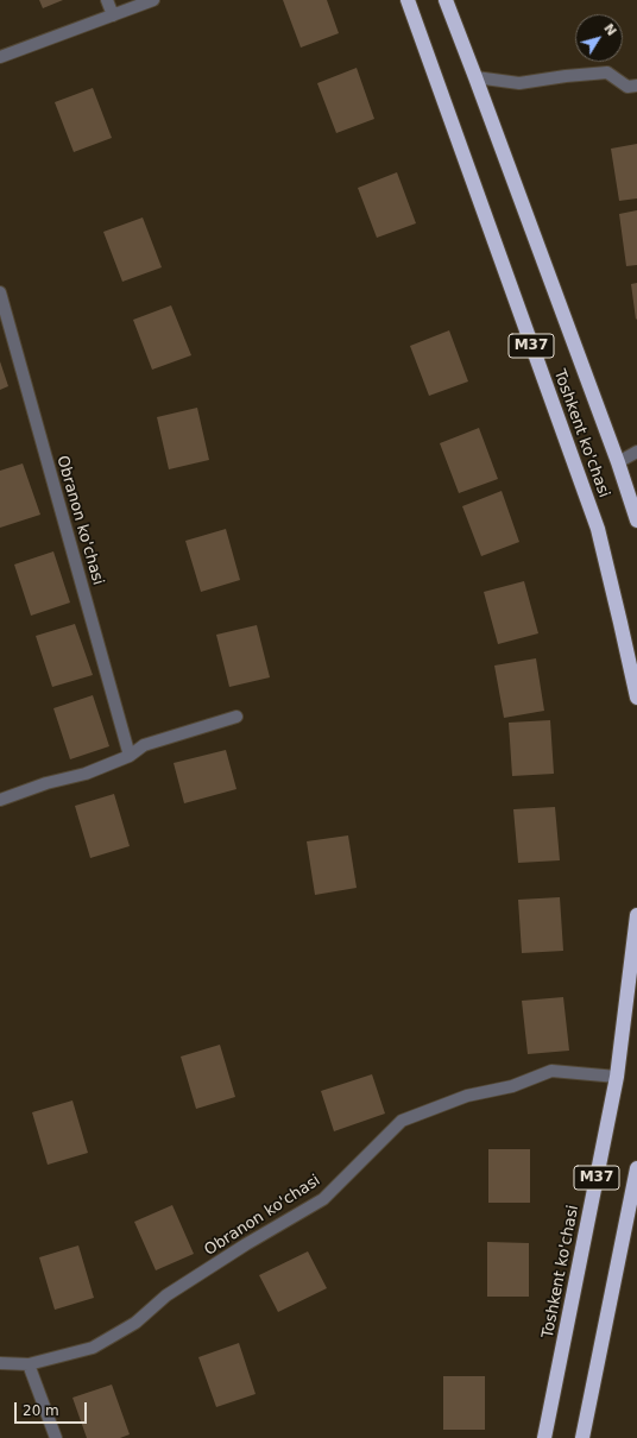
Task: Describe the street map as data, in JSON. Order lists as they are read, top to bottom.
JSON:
{
  "streets": {
    "highway": ["M37", "Toshkent ko'chasi"],
    "street": ["Obranon ko'chasi"]
  },
  "crossings": [
    ["Toshkent ko'chasi", "Obranon ko'chasi"]
  ],
  "scale_bar": "20 m",
  "north": "top right"
}
